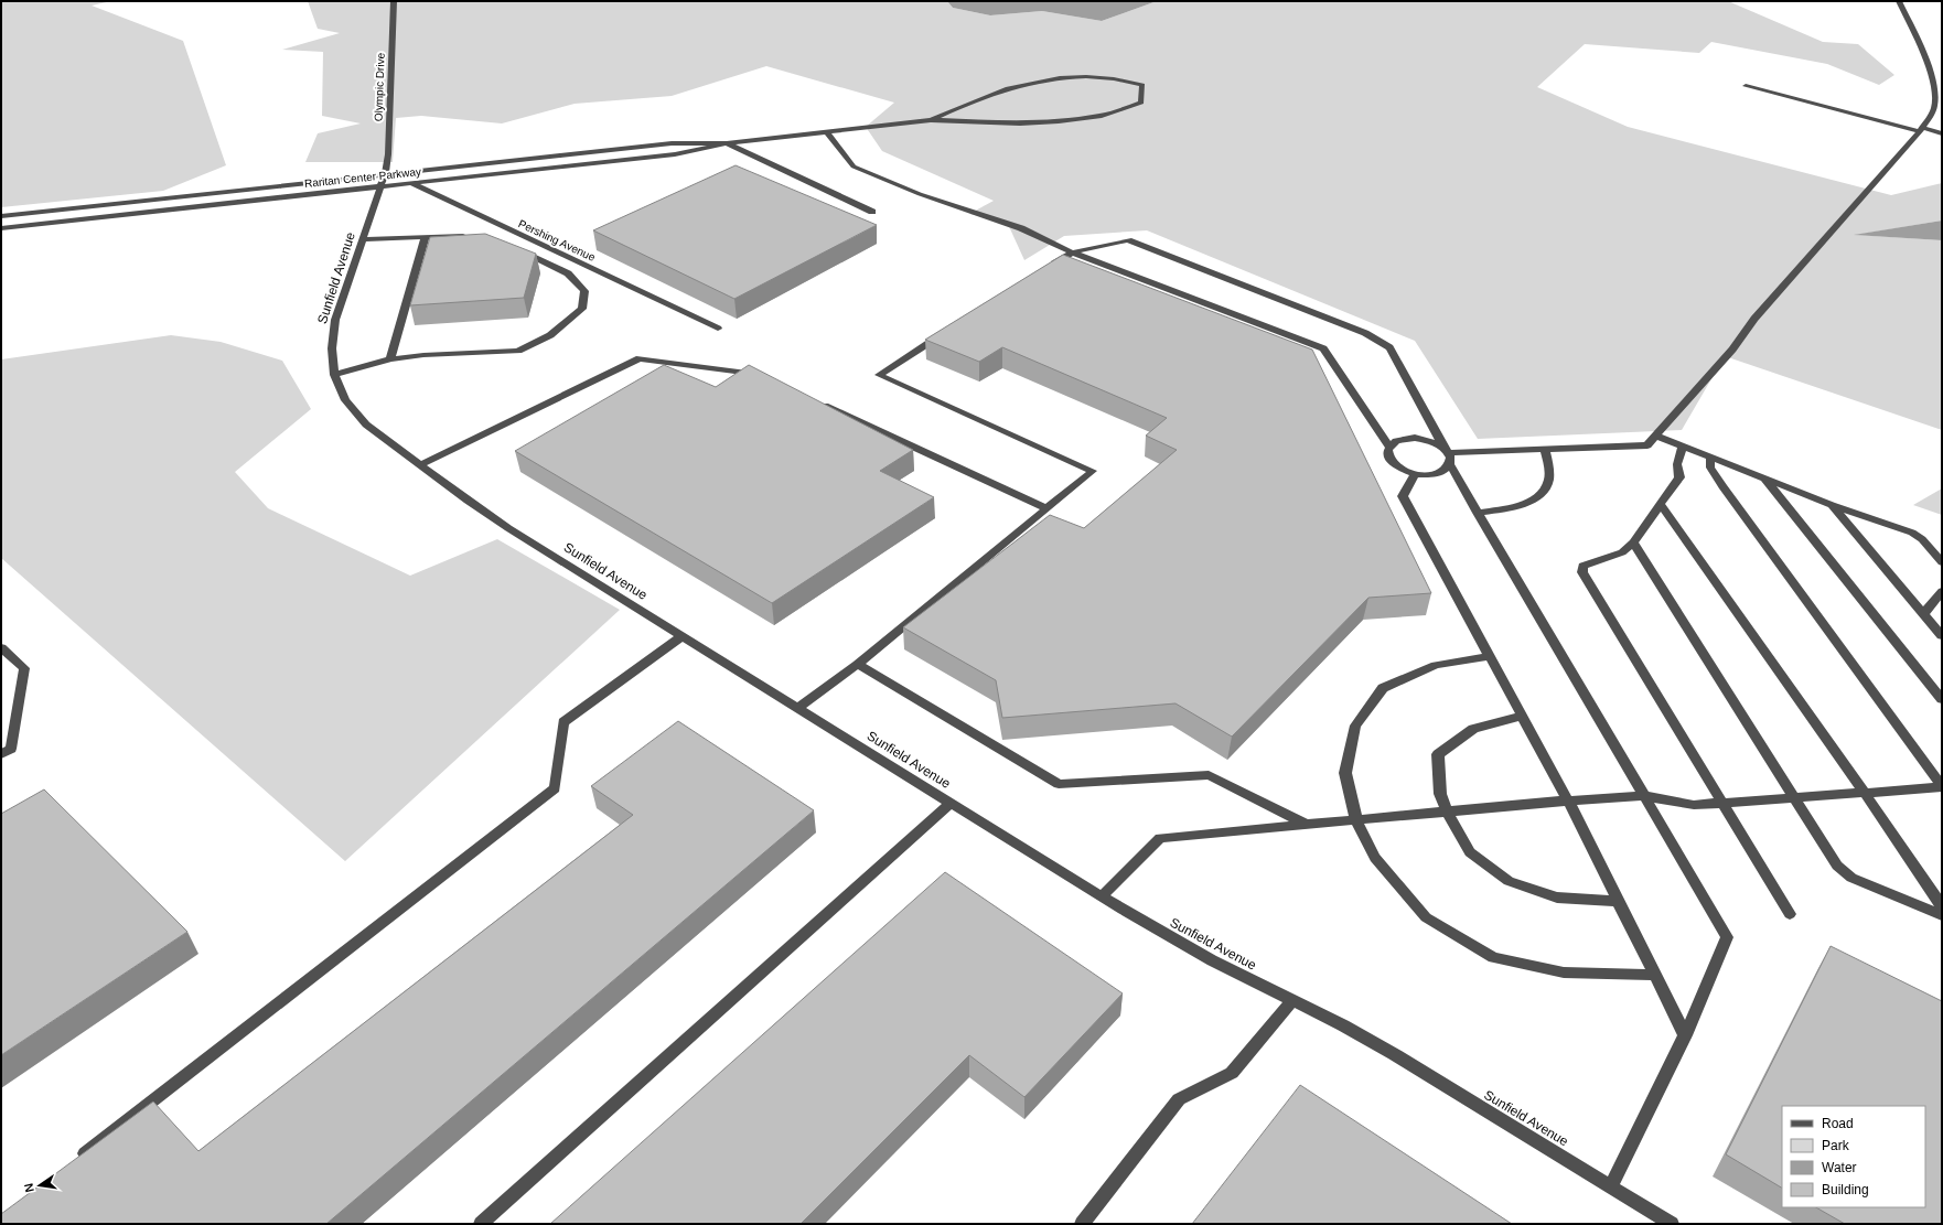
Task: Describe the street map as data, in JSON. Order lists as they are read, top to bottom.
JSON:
{
  "streets": {
    "street": [
      "Olympic Drive",
      "Raritan Center Parkway",
      "Pershing Avenue",
      "Sunfield Avenue"
    ]
  },
  "crossings": [
    ["Olympic Drive", "Raritan Center Parkway"],
    ["Olympic Drive", "Pershing Avenue"],
    ["Olympic Drive", "Sunfield Avenue"],
    ["Raritan Center Parkway", "Pershing Avenue"],
    ["Raritan Center Parkway", "Sunfield Avenue"],
    ["Pershing Avenue", "Sunfield Avenue"]
  ],
  "legend": [
    "Road",
    "Park",
    "Water",
    "Building"
  ],
  "north": "left"
}
